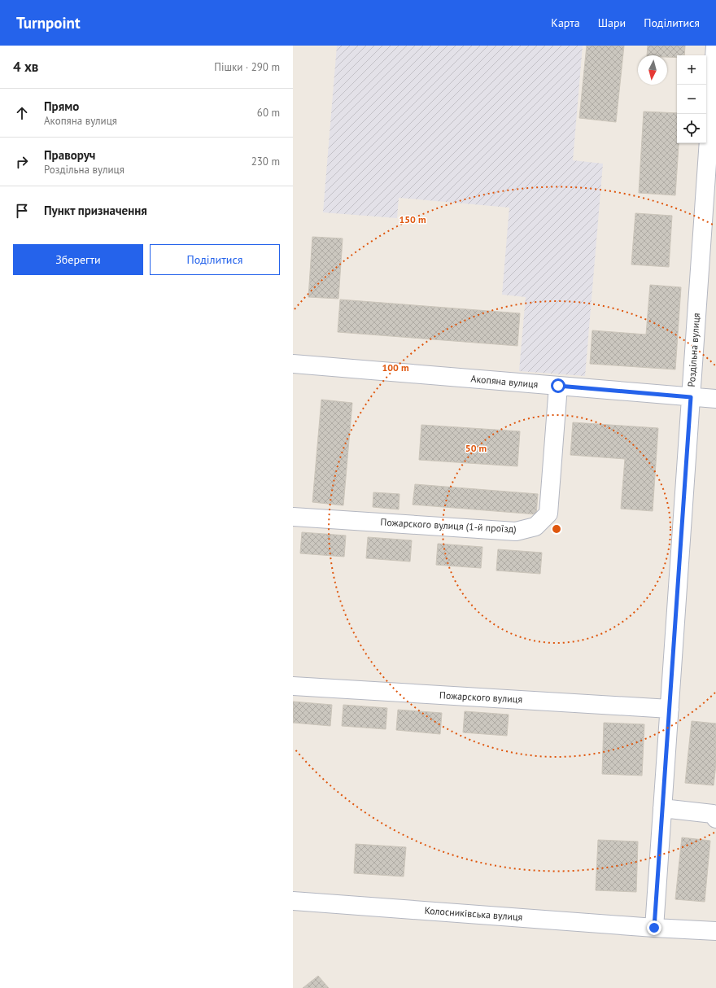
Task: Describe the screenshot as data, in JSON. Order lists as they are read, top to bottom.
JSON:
{
  "streets": {
    "street": [
      "Роздільна вулиця",
      "Акопяна вулиця",
      "Пожарского вулиця (1-й проїзд)",
      "Пожарского вулиця",
      "Колосниківська вулиця"
    ]
  },
  "crossings": [
    ["Роздільна вулиця", "Акопяна вулиця"],
    ["Роздільна вулиця", "Пожарского вулиця"],
    ["Роздільна вулиця", "Колосниківська вулиця"],
    ["Акопяна вулиця", "Пожарского вулиця (1-й проїзд)"]
  ],
  "north": "bottom",
  "page": {
    "header": "Turnpoint",
    "nav": ["Карта", "Шари", "Поділитися"],
    "heading": ["4 хв", "Пішки · 290 m"],
    "map_buttons": ["+", "−"],
    "list": [
      ["Прямо", "Акопяна вулиця", "60 m"],
      ["Праворуч", "Роздільна вулиця", "230 m"],
      "Пункт призначення"
    ],
    "buttons": ["Зберегти", "Поділитися"]
  },
  "rings": ["150 m", "100 m", "50 m"]
}
